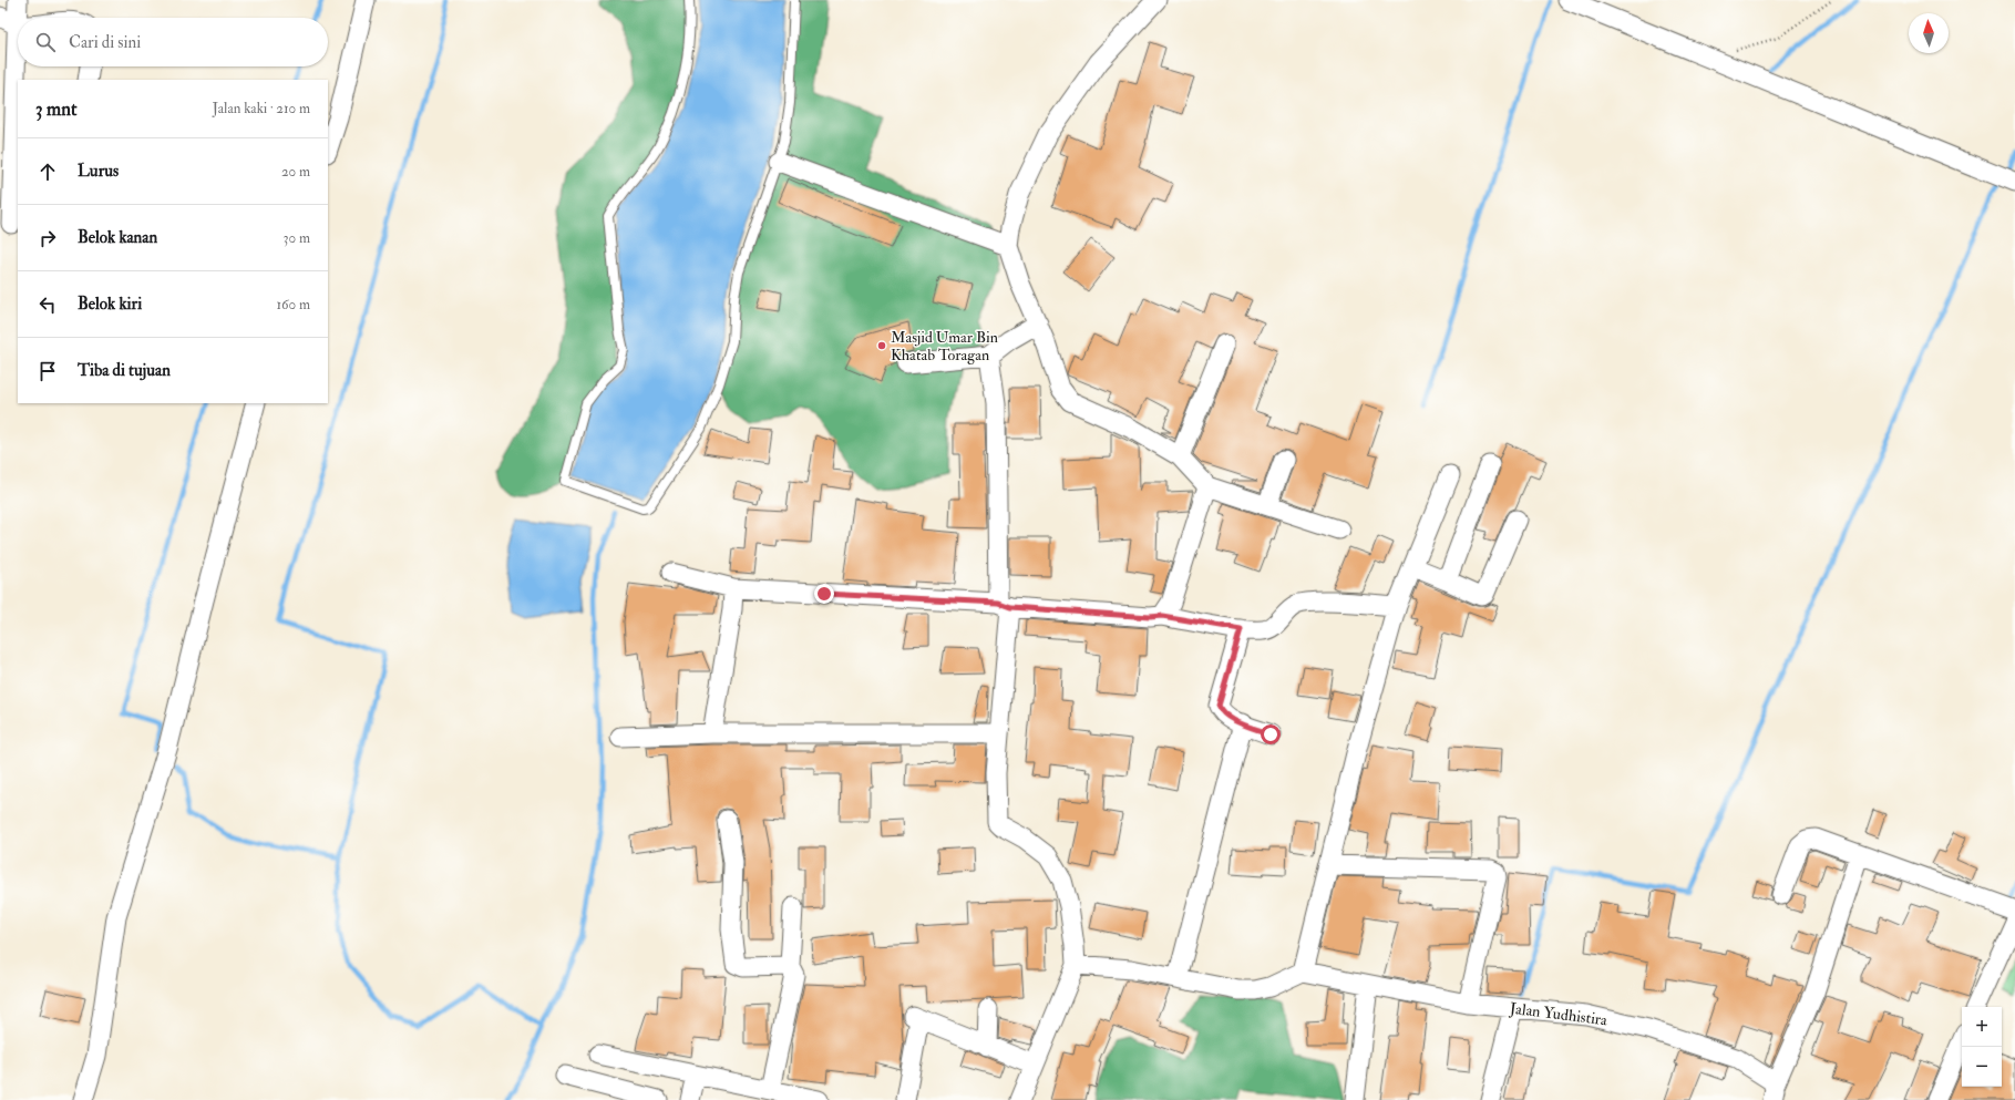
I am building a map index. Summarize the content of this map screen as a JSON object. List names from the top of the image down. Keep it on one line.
{"streets":{"street":["Jalan Yudhistira"]},"places":["Masjid Umar Bin Khatab Toragan"],"north":"top","page":{"search":"Cari di sini","heading":["3 mnt","Jalan kaki · 210 m"],"list":[["Lurus","20 m"],["Belok kanan","30 m"],["Belok kiri","160 m"],"Tiba di tujuan"],"map_buttons":["+","−"]}}
